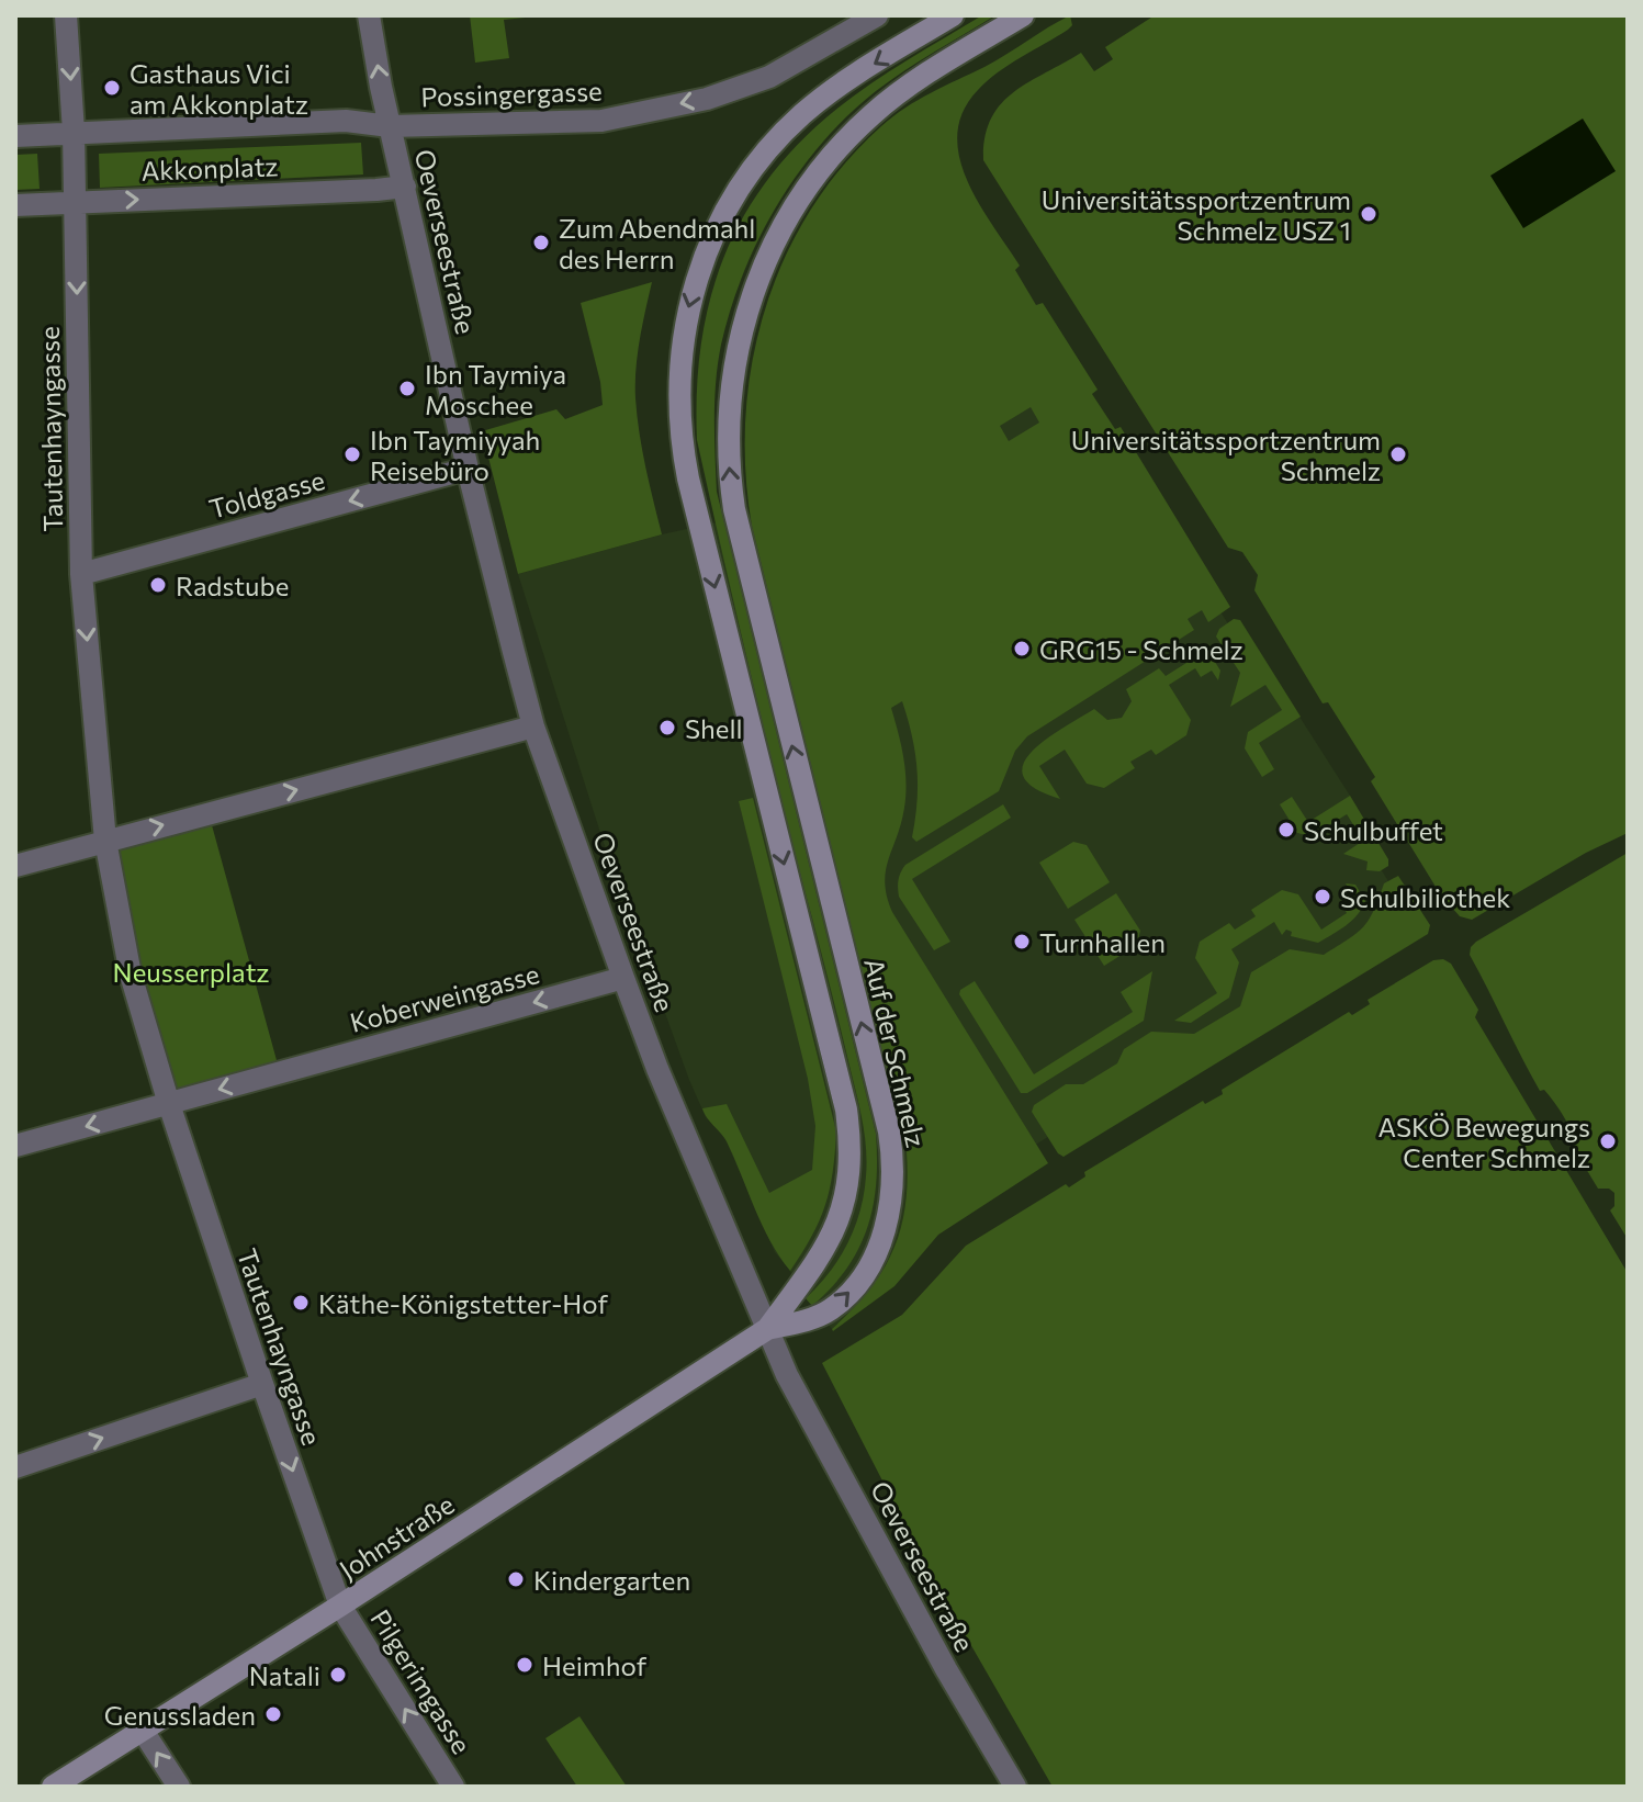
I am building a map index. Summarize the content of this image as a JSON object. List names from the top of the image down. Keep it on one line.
{"streets":{"main road":["Auf der Schmelz","Johnstraße"],"street":["Possingergasse","Akkonplatz","Oeverseestraße","Tautenhayngasse","Toldgasse","Koberweingasse","Pilgerimgasse"]},"crossings":[["Possingergasse","Akkonplatz"],["Possingergasse","Oeverseestraße"],["Akkonplatz","Oeverseestraße"],["Akkonplatz","Tautenhayngasse"],["Oeverseestraße","Toldgasse"],["Oeverseestraße","Koberweingasse"],["Oeverseestraße","Auf der Schmelz"],["Oeverseestraße","Johnstraße"],["Tautenhayngasse","Toldgasse"],["Tautenhayngasse","Koberweingasse"],["Tautenhayngasse","Johnstraße"],["Tautenhayngasse","Pilgerimgasse"],["Auf der Schmelz","Johnstraße"],["Johnstraße","Pilgerimgasse"]],"one_way":["Possingergasse","Tautenhayngasse","Toldgasse","Koberweingasse","Auf der Schmelz","Pilgerimgasse"],"parks":["Neusserplatz"],"places":["Gasthaus Vici am Akkonplatz","Universitätssportzentrum Schmelz USZ 1","Zum Abendmahl des Herrn","Ibn Taymiya Moschee","Ibn Taymiyyah Reisebüro","Universitätssportzentrum Schmelz","Radstube","GRG15 - Schmelz","Shell","Schulbuffet","Schulbiliothek","Turnhallen","ASKÖ Bewegungs Center Schmelz","Käthe-Königstetter-Hof","Kindergarten","Heimhof","Natali","Genussladen"]}
